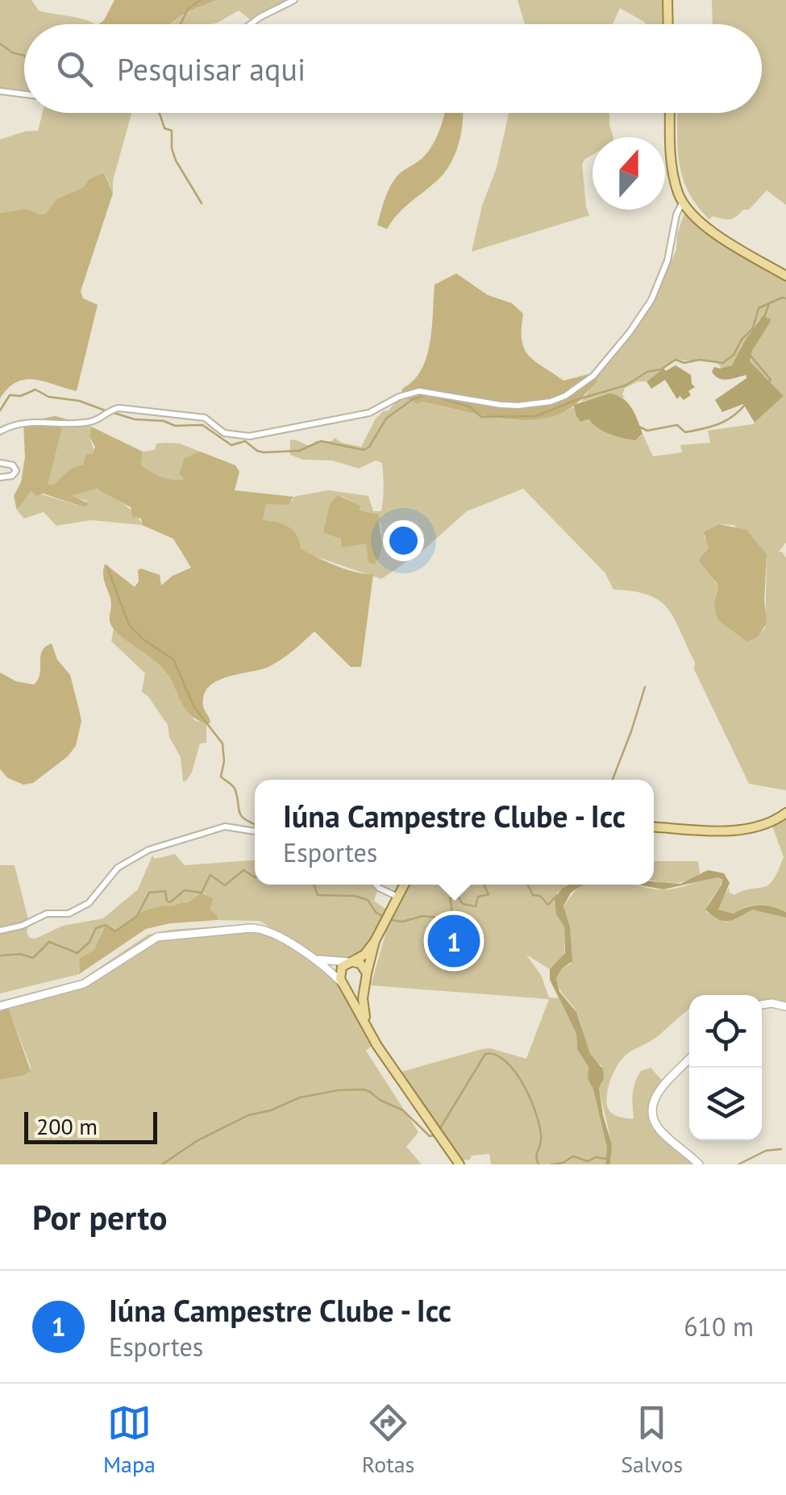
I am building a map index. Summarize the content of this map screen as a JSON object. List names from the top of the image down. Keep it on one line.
{"scale_bar":"200 m","north":"top","page":{"search":"Pesquisar aqui","popup":["Iúna Campestre Clube - Icc","Esportes"],"pins":"1","scale":"200 m","heading":"Por perto","list":[{"mark":"1","name":"Iúna Campestre Clube - Icc","note":"Esportes","value":"610 m"}],"nav":["Mapa","Rotas","Salvos"]}}
